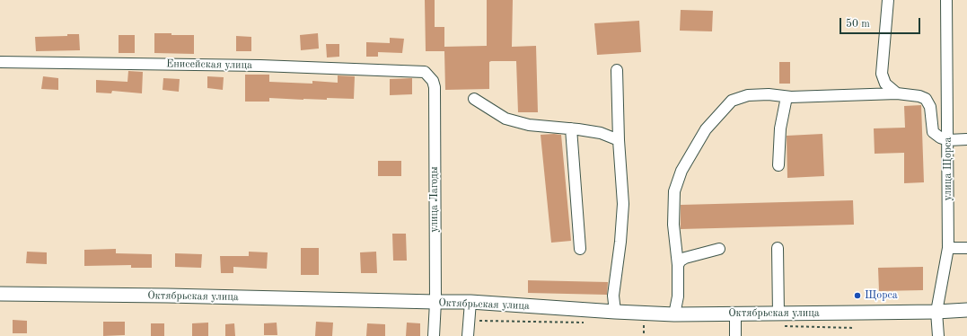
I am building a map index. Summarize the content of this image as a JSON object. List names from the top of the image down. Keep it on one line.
{"streets":{"main road":["Октябрьская улица"],"street":["Енисейская улица","улица Щорса","улица Лагоды"]},"crossings":[["Енисейская улица","улица Лагоды"],["улица Щорса","Октябрьская улица"],["улица Лагоды","Октябрьская улица"]],"places":["Щорса"],"scale_bar":"50 m"}
